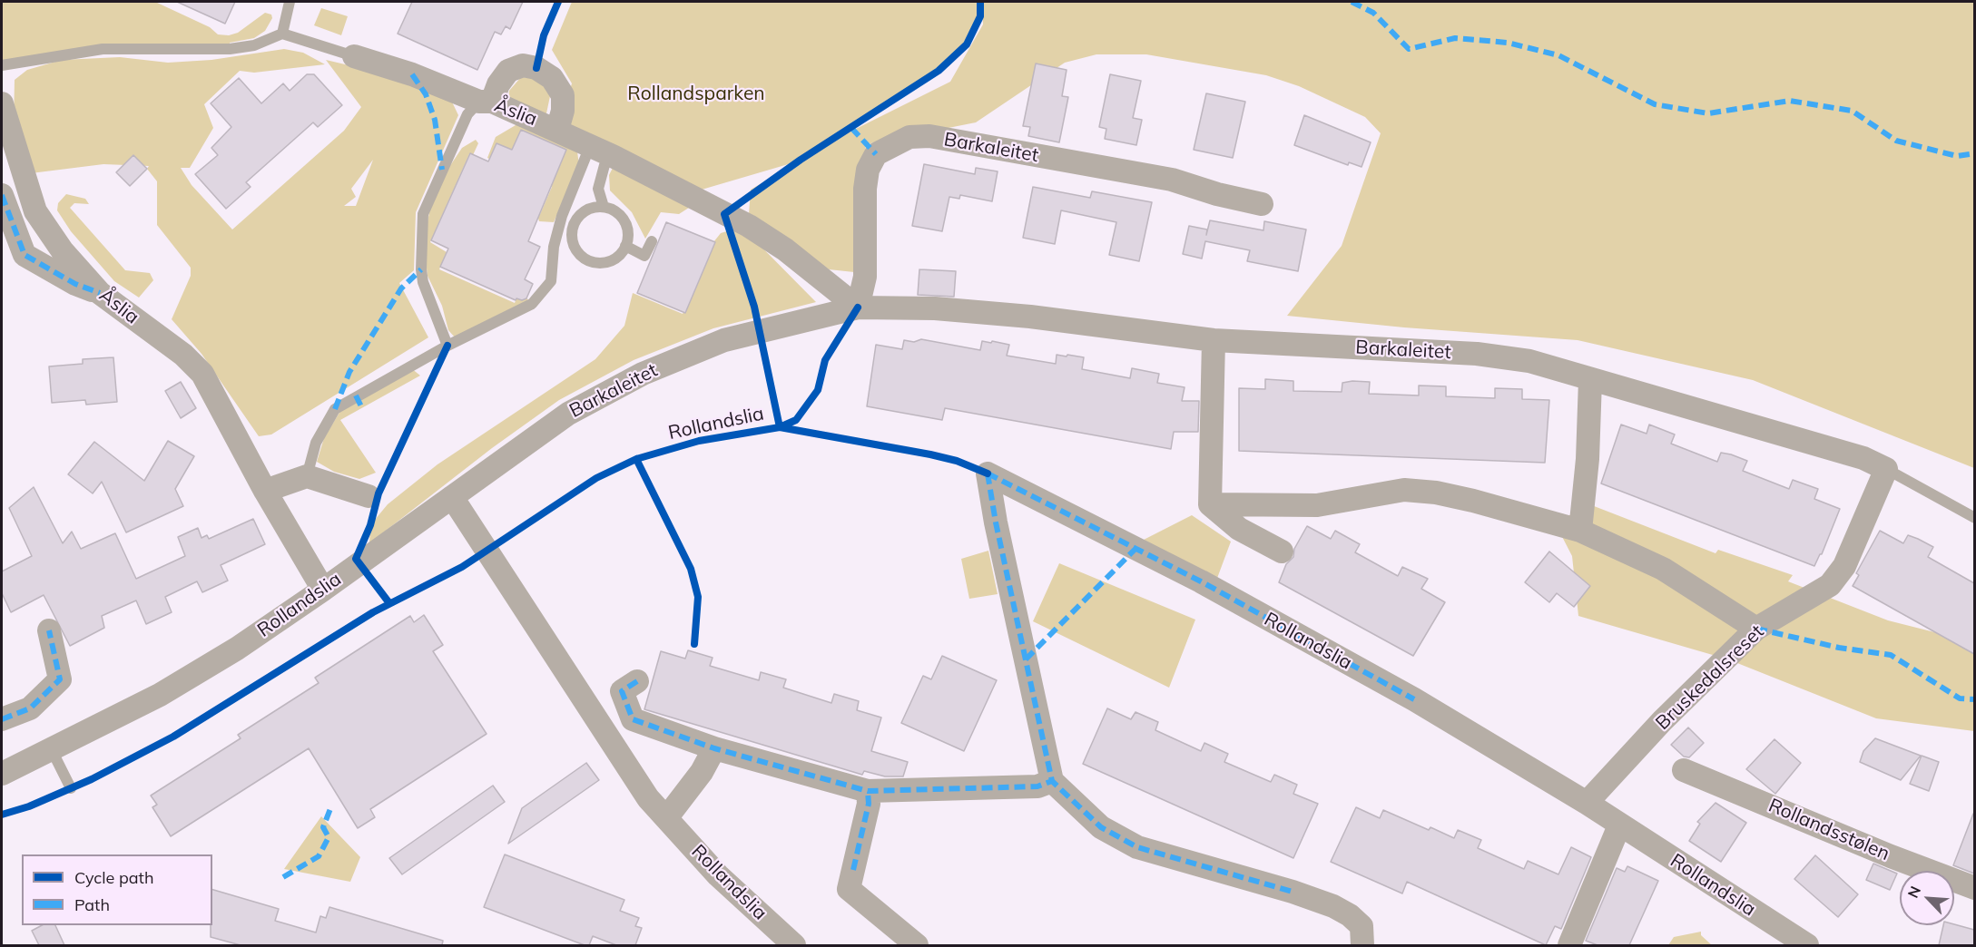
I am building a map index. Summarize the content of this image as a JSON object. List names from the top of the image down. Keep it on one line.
{"streets":{"street":["Åslia","Barkaleitet","Rollandslia","Bruskedalsreset","Rollandsstølen"]},"crossings":[["Åslia","Barkaleitet"],["Åslia","Rollandslia"],["Barkaleitet","Rollandslia"],["Barkaleitet","Bruskedalsreset"],["Rollandslia","Bruskedalsreset"]],"parks":["Rollandsparken"],"legend":["Cycle path","Path"],"north":"top left"}
